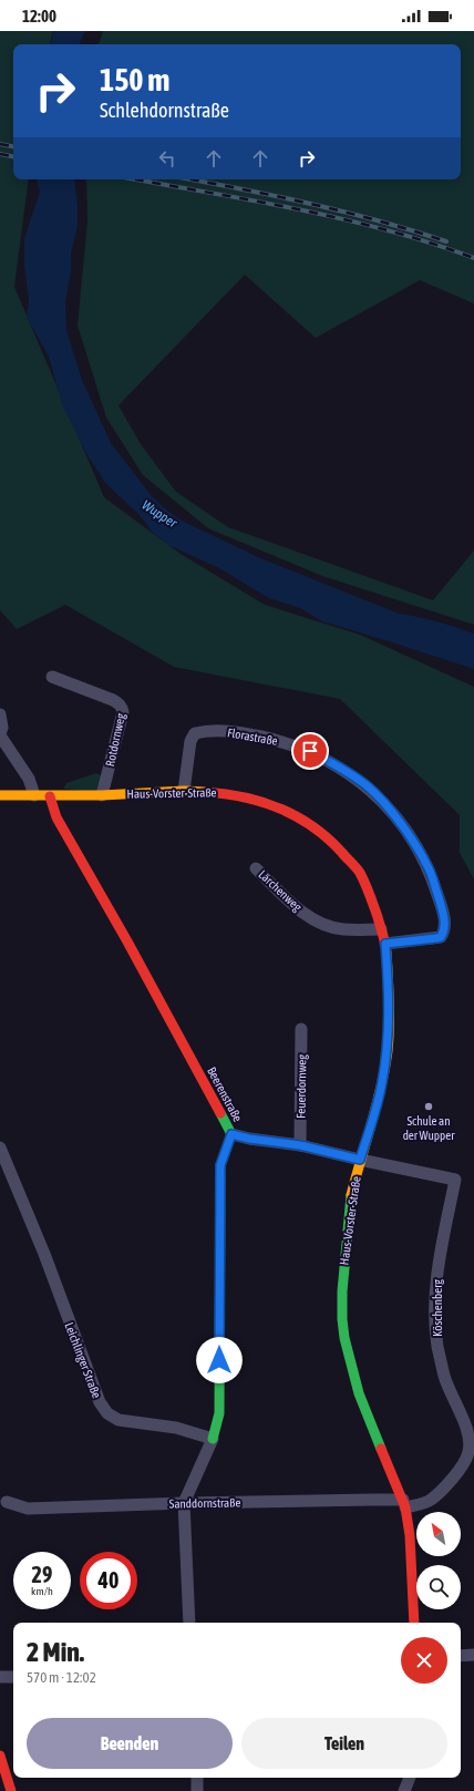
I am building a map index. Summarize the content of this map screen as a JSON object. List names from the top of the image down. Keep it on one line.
{"streets":{"street":["Florastraße","Rotdornweg","Haus-Vorster-Straße","Lärchenweg","Feuerdornweg","Beerenstraße","Köschenberg","Leichlinger Straße","Sanddornstraße"]},"crossings":[["Florastraße","Haus-Vorster-Straße"],["Rotdornweg","Haus-Vorster-Straße"],["Haus-Vorster-Straße","Lärchenweg"],["Haus-Vorster-Straße","Beerenstraße"],["Haus-Vorster-Straße","Köschenberg"],["Haus-Vorster-Straße","Sanddornstraße"],["Beerenstraße","Leichlinger Straße"],["Köschenberg","Sanddornstraße"]],"water":["Wupper"],"places":["Schule an der Wupper"],"north":"top left","page":{"status":"12:00","turn":["150 m","Schlehdornstraße"],"speed":"29 km/h","limit":"40","heading":["2 Min.","570 m · 12:02"],"buttons":["Beenden","Teilen"]}}
